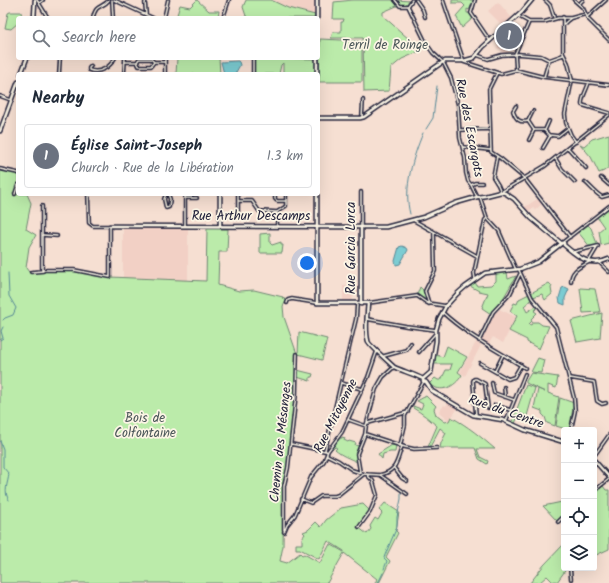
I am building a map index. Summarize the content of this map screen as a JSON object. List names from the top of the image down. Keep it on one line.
{"streets":{"street":["Rue des Escargots","Rue Arthur Descamps","Rue Garcia Lorca","Rue du Centre","Rue Mitoyenne","Chemin des Mésanges"]},"crossings":[["Rue des Escargots","Rue Arthur Descamps"],["Rue Arthur Descamps","Rue Garcia Lorca"],["Rue Mitoyenne","Chemin des Mésanges"]],"parks":["Terril de Roinge","Bois de Colfontaine"],"page":{"search":"Search here","pins":"1","heading":"Nearby","list":[{"mark":"1","name":"Église Saint-Joseph","note":"Church · Rue de la Libération","value":"1.3 km"}],"map_buttons":["+","−"]}}
